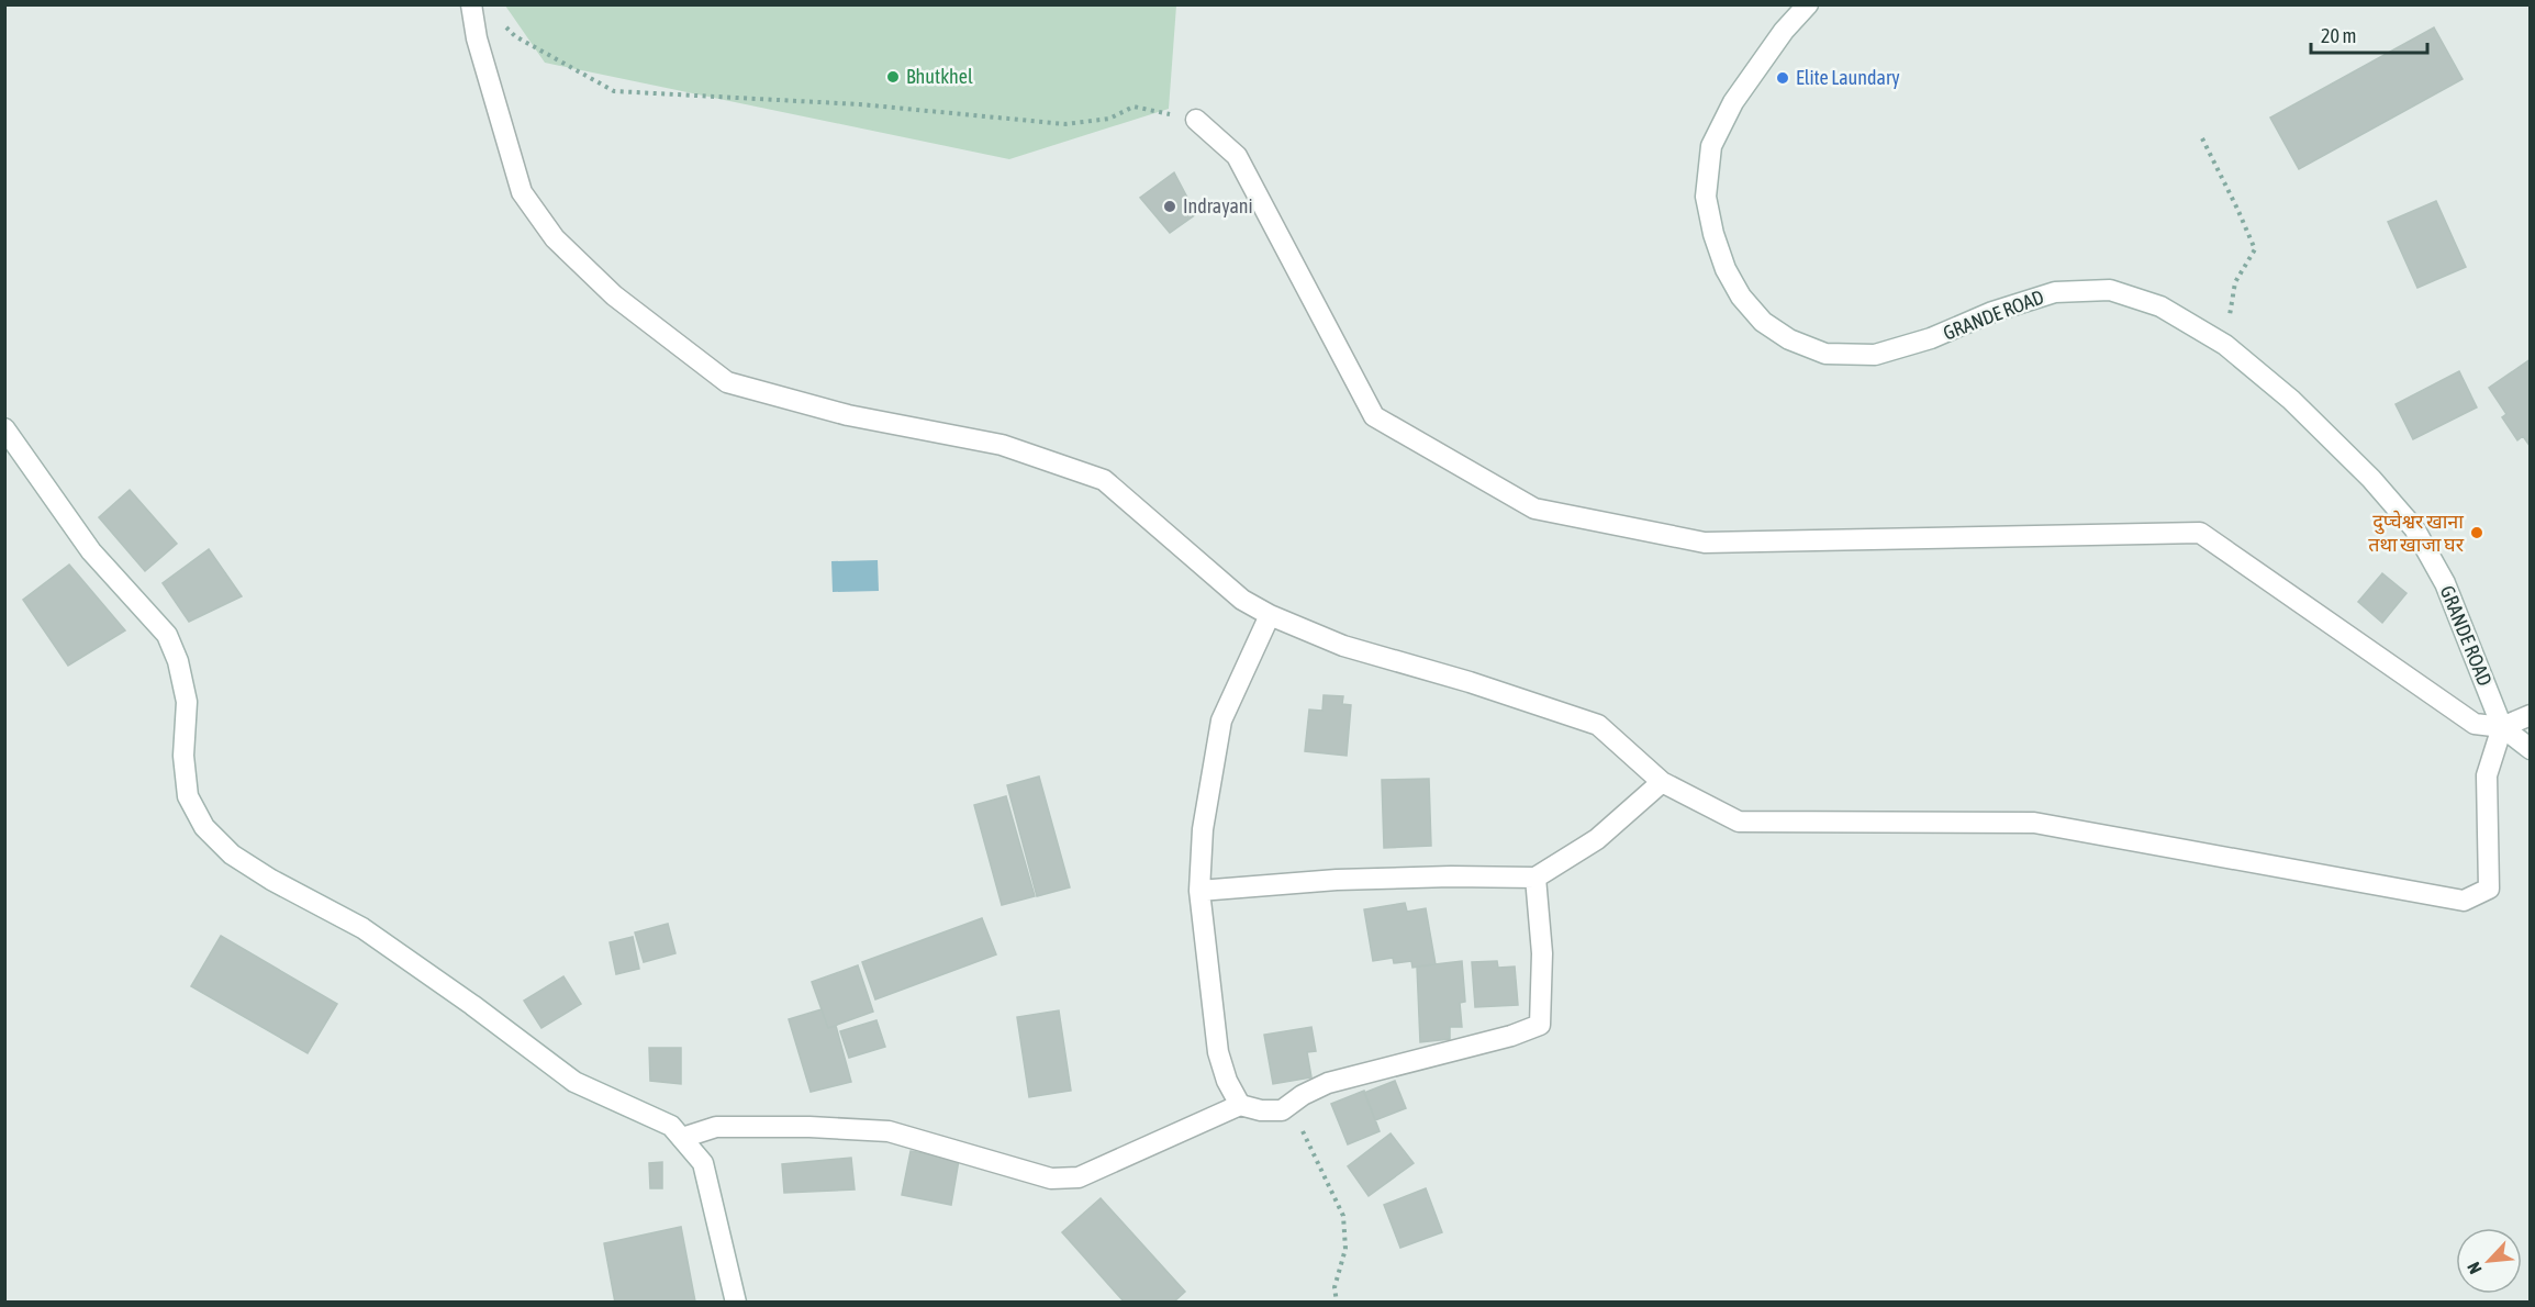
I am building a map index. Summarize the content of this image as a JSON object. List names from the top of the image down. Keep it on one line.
{"streets":{"street":["GRANDE ROAD"]},"places":["Bhutkhel","Elite Laundary","Indrayani","दुप्चेश्वर खाना तथा खाजा घर"],"scale_bar":"20 m","north":"bottom left"}
